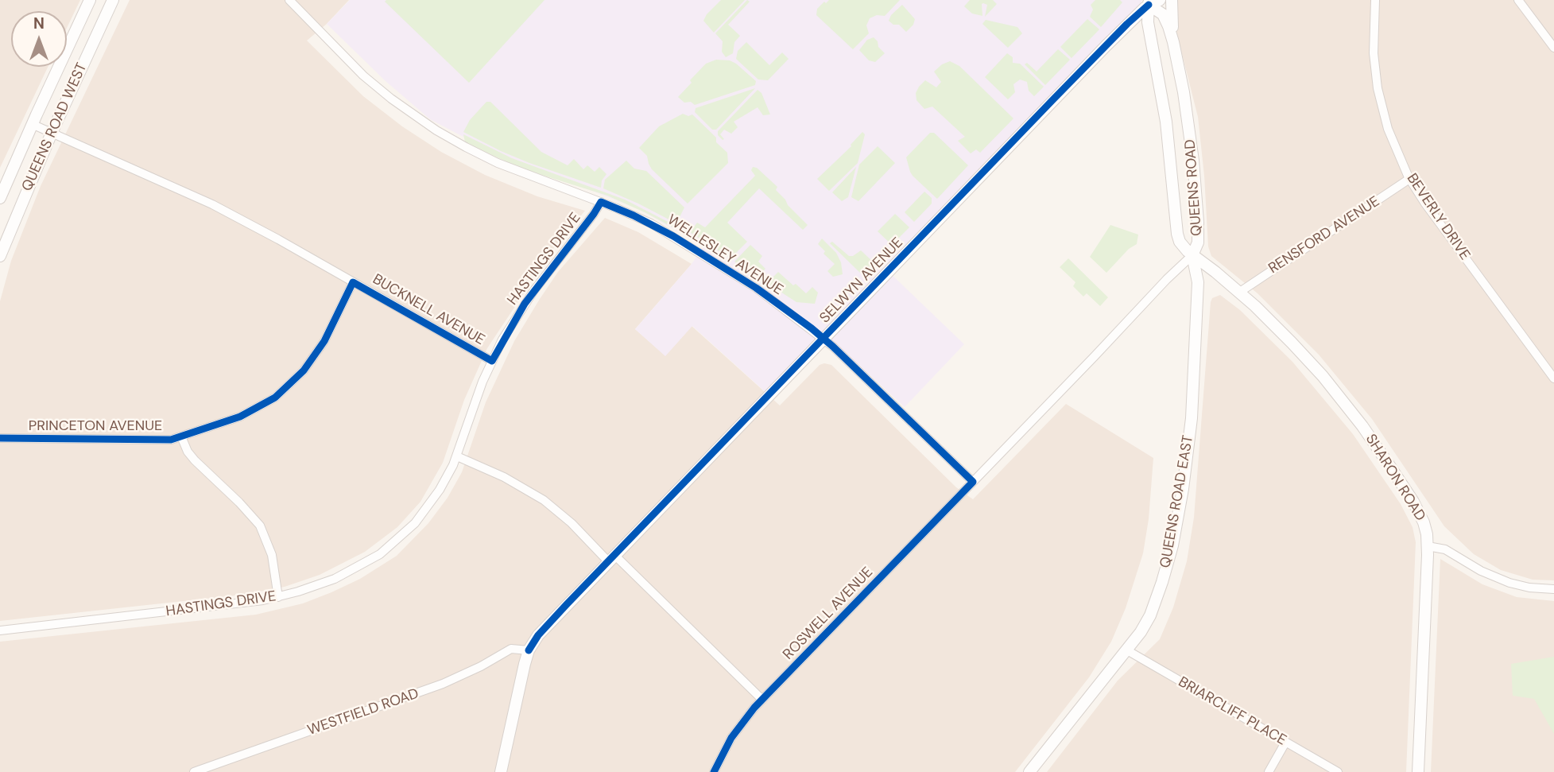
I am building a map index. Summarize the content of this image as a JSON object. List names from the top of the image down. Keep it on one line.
{"streets":{"street":["QUEENS ROAD WEST","QUEENS ROAD","BEVERLY DRIVE","RENSFORD AVENUE","WELLESLEY AVENUE","HASTINGS DRIVE","SELWYN AVENUE","BUCKNELL AVENUE","PRINCETON AVENUE","SHARON ROAD","QUEENS ROAD EAST","ROSWELL AVENUE","BRIARCLIFF PLACE","WESTFIELD ROAD"]},"crossings":[["QUEENS ROAD WEST","BUCKNELL AVENUE"],["QUEENS ROAD","SELWYN AVENUE"],["QUEENS ROAD","SHARON ROAD"],["QUEENS ROAD","QUEENS ROAD EAST"],["QUEENS ROAD","ROSWELL AVENUE"],["BEVERLY DRIVE","RENSFORD AVENUE"],["RENSFORD AVENUE","SHARON ROAD"],["WELLESLEY AVENUE","HASTINGS DRIVE"],["WELLESLEY AVENUE","SELWYN AVENUE"],["WELLESLEY AVENUE","ROSWELL AVENUE"],["HASTINGS DRIVE","BUCKNELL AVENUE"],["SELWYN AVENUE","WESTFIELD ROAD"],["BUCKNELL AVENUE","PRINCETON AVENUE"],["SHARON ROAD","QUEENS ROAD EAST"],["SHARON ROAD","ROSWELL AVENUE"],["QUEENS ROAD EAST","ROSWELL AVENUE"],["QUEENS ROAD EAST","BRIARCLIFF PLACE"]],"north":"top"}
